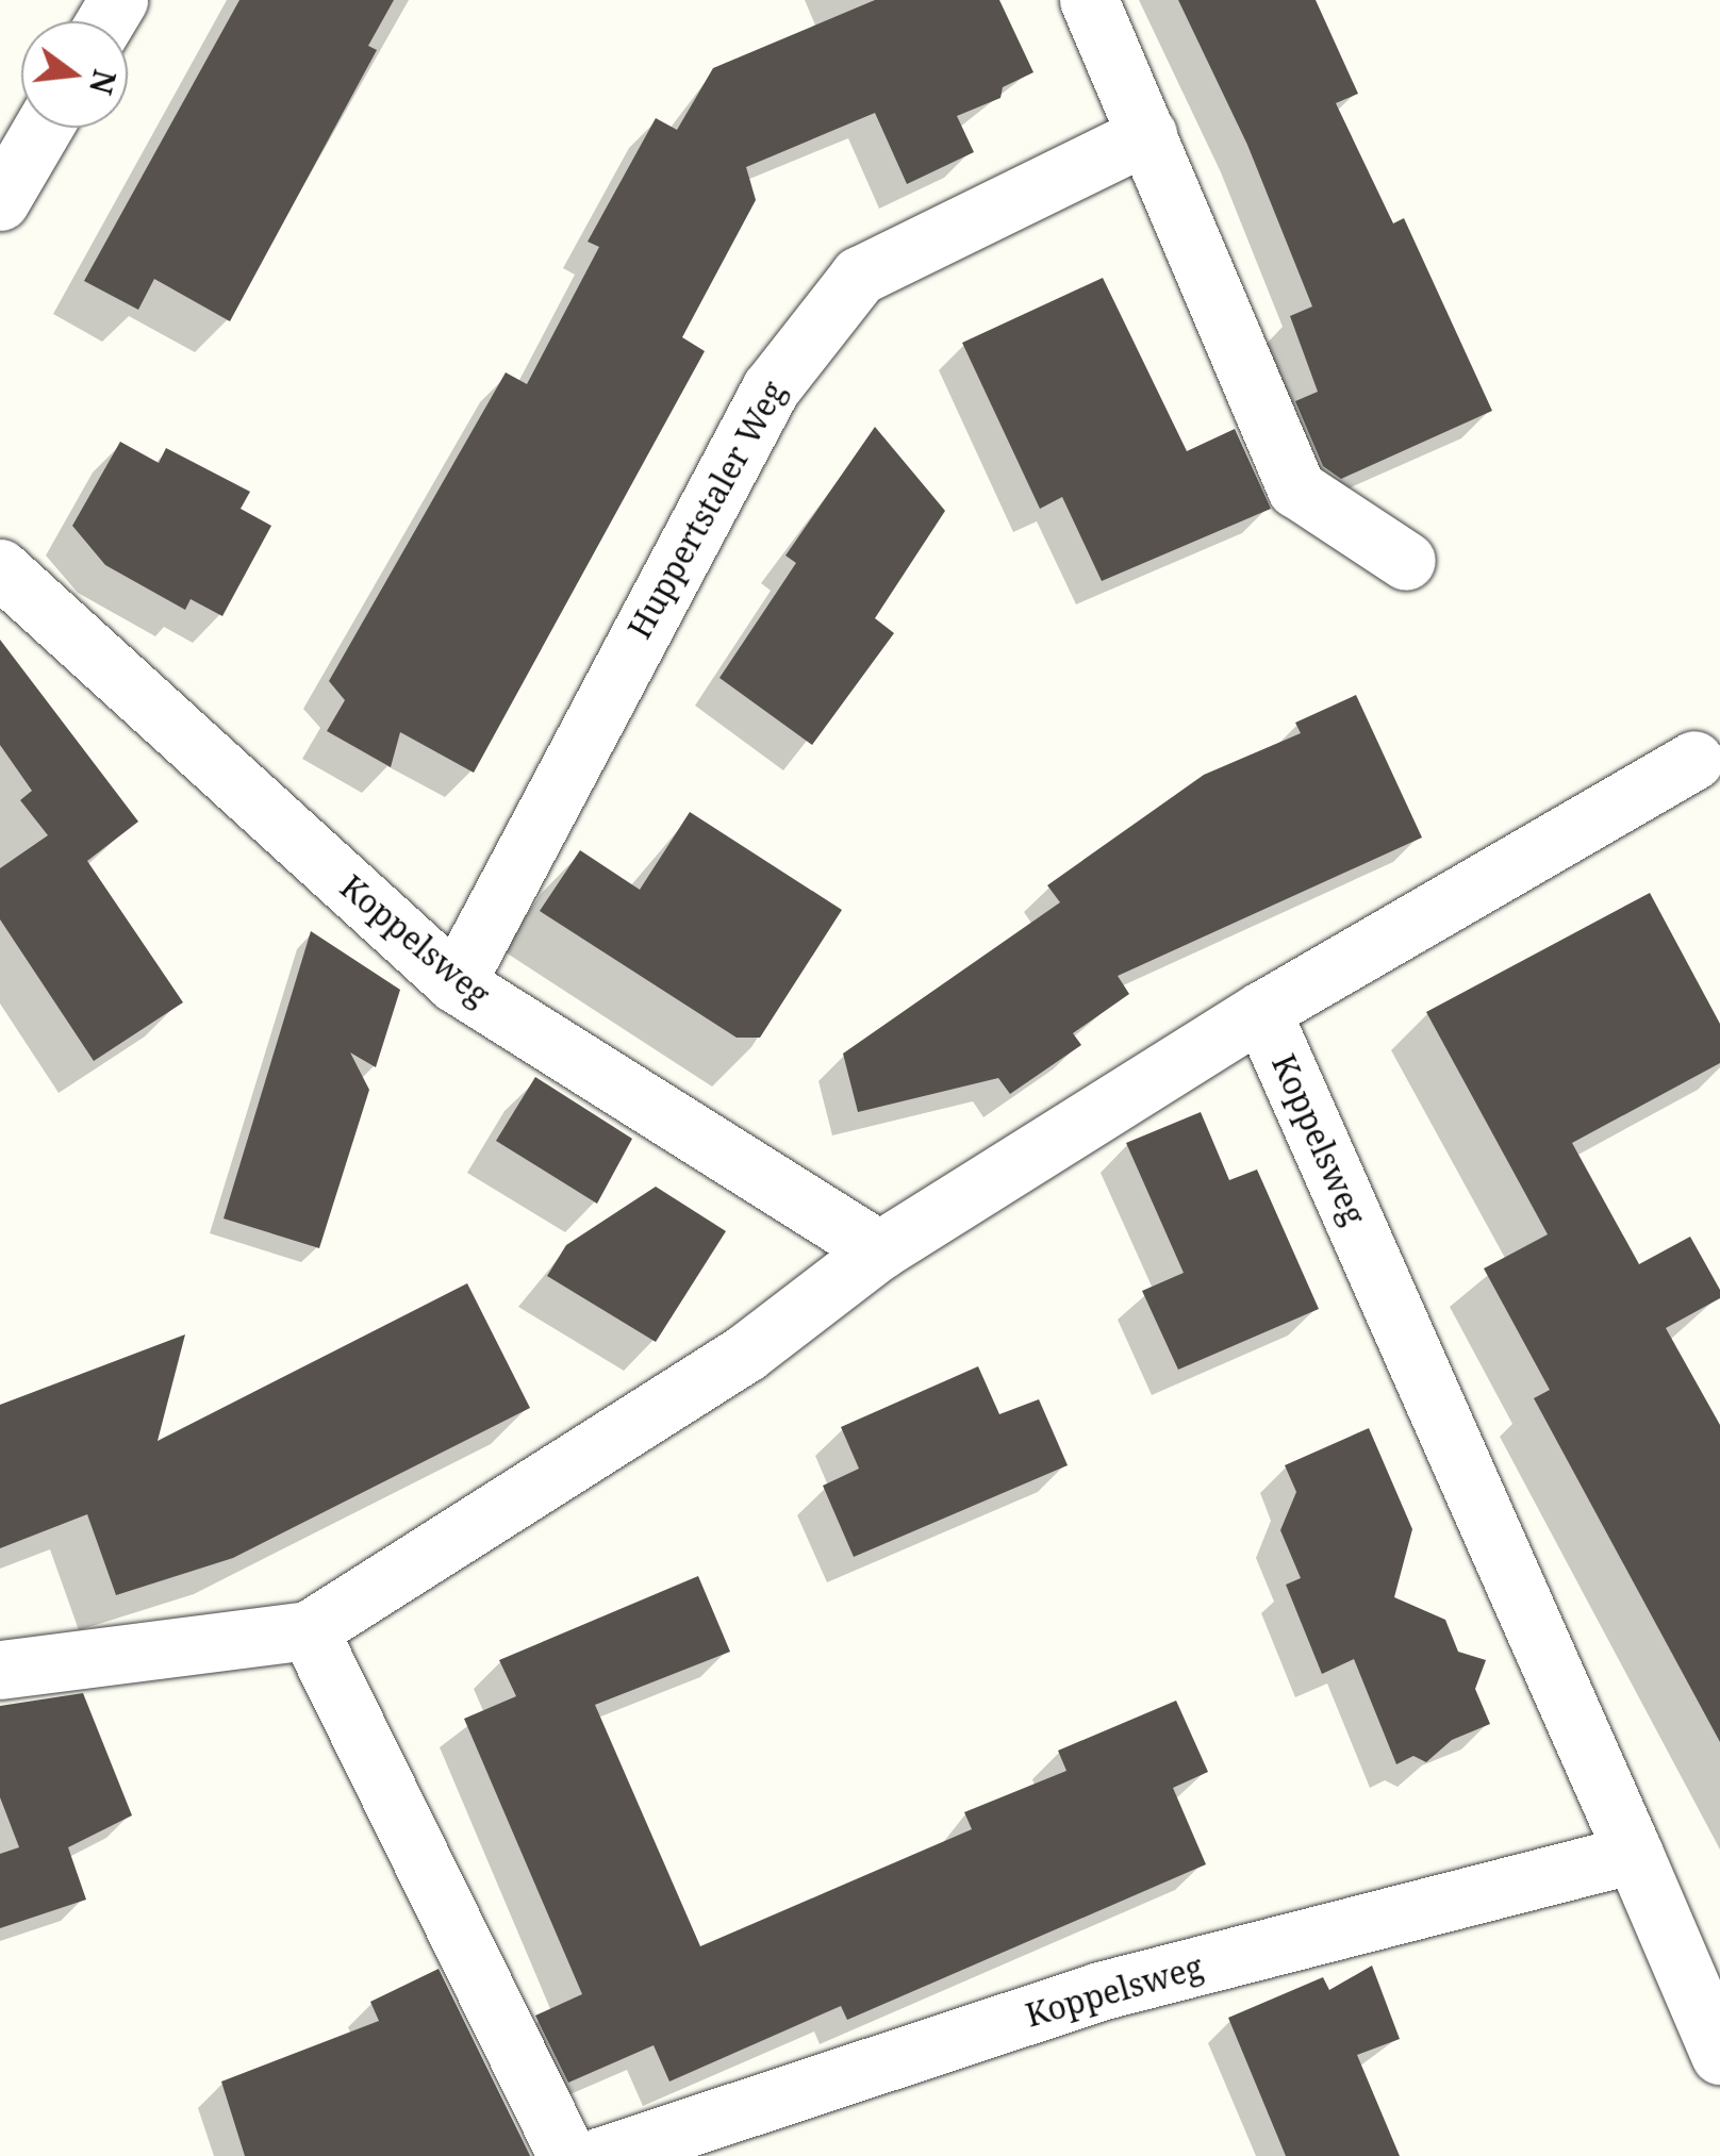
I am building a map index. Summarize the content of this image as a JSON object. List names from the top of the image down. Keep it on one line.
{"streets":{"street":["Huppertstaler Weg","Koppelsweg"]},"crossings":[["Huppertstaler Weg","Koppelsweg"]],"north":"right"}
